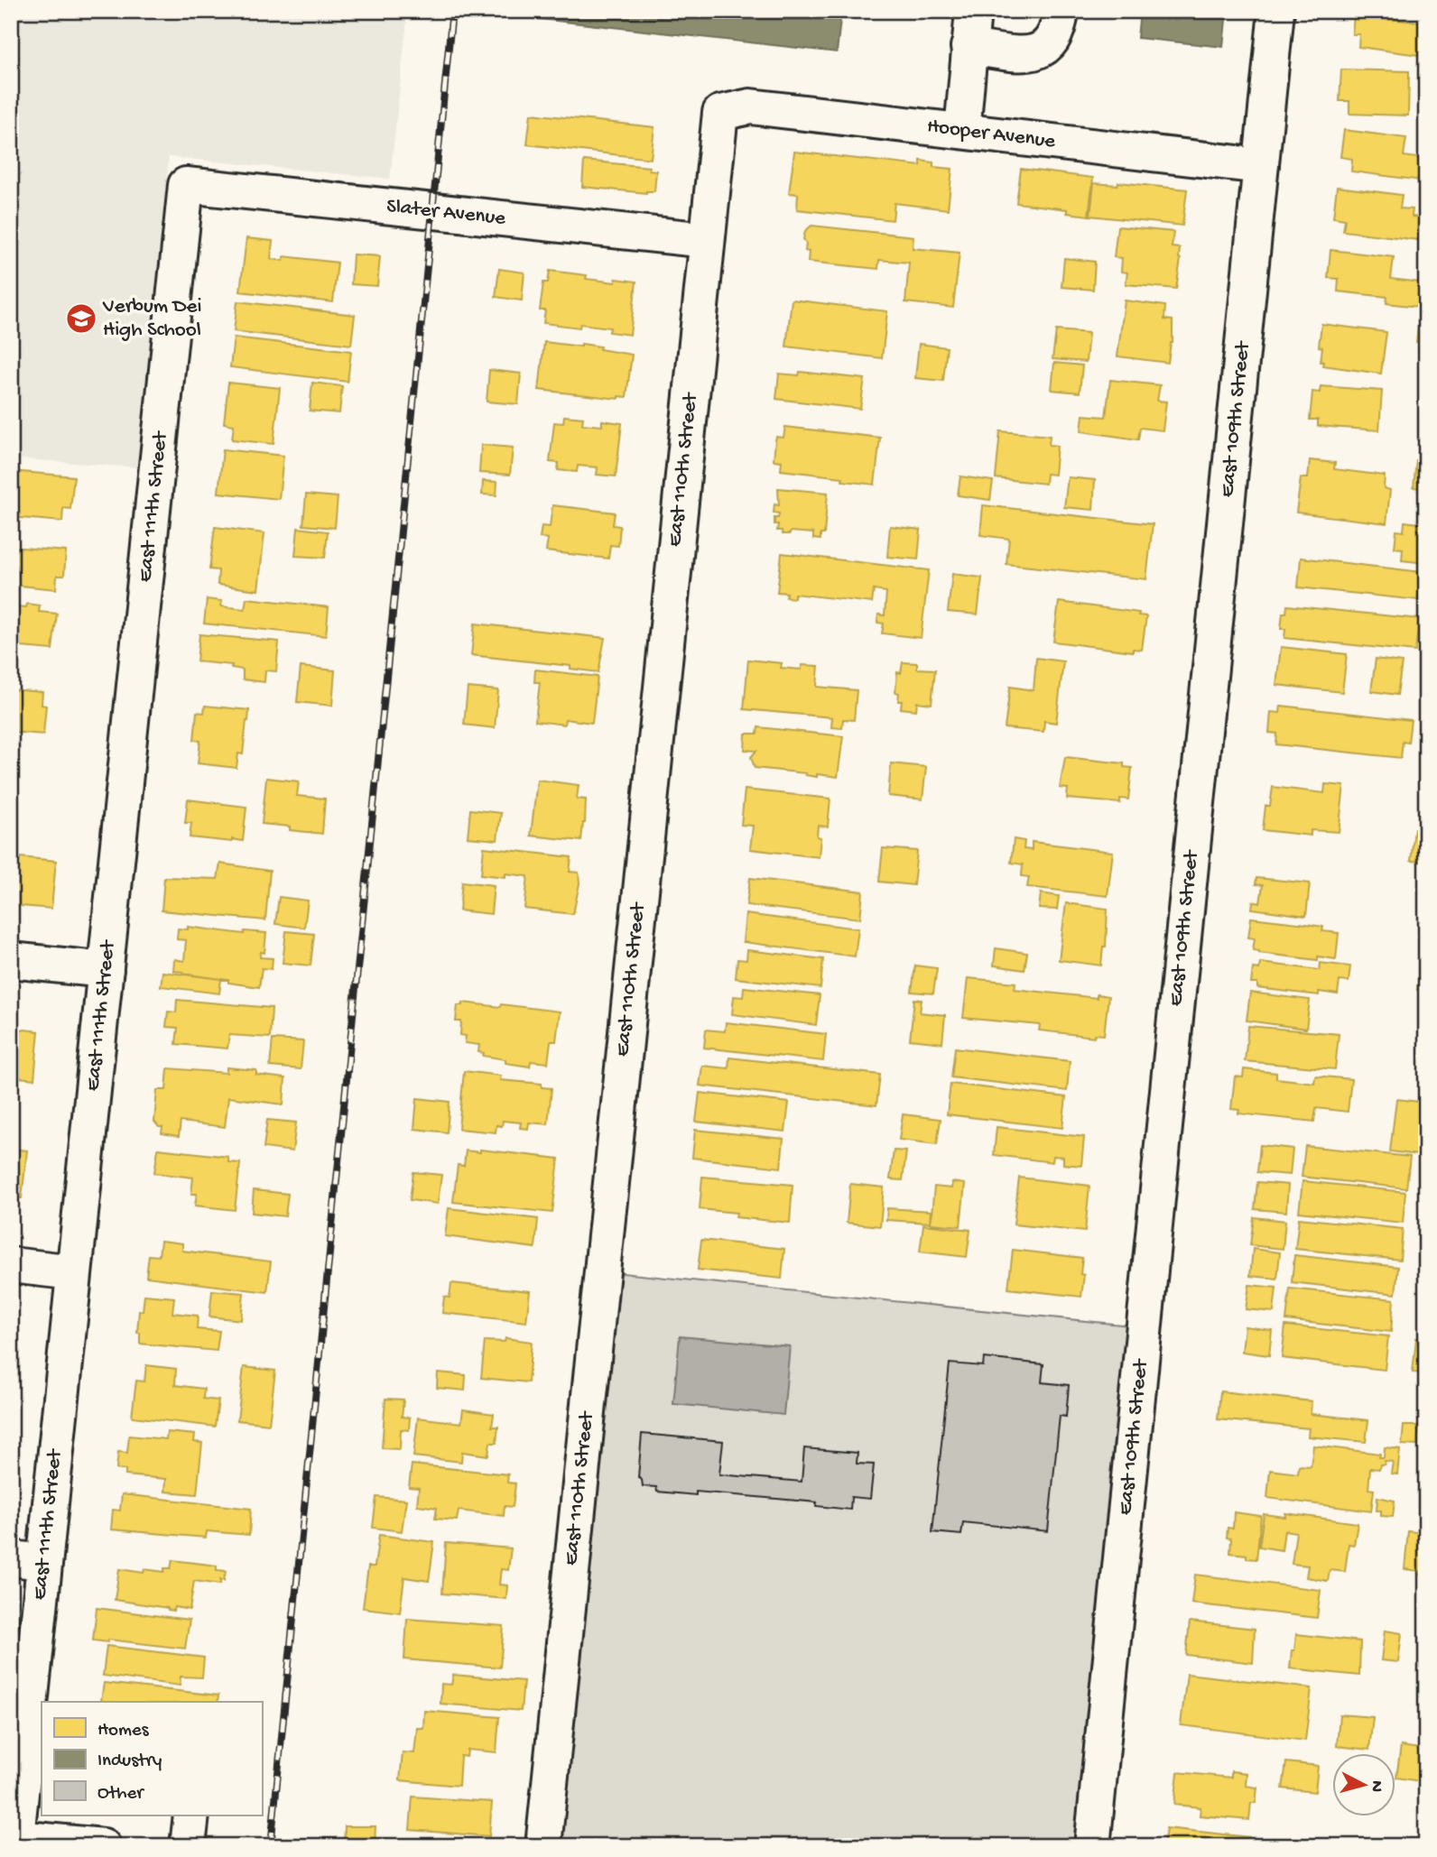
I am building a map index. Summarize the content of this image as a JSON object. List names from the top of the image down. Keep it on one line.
{"streets":{"street":["Hooper Avenue","Slater Avenue","East 109th Street","East 110th Street","East 111th Street"]},"crossings":[["Hooper Avenue","East 109th Street"],["Hooper Avenue","East 110th Street"],["Slater Avenue","East 110th Street"],["Slater Avenue","East 111th Street"]],"places":{"school or university":["Verbum Dei High School"]},"legend":["Homes","Industry","Other"],"north":"right"}
